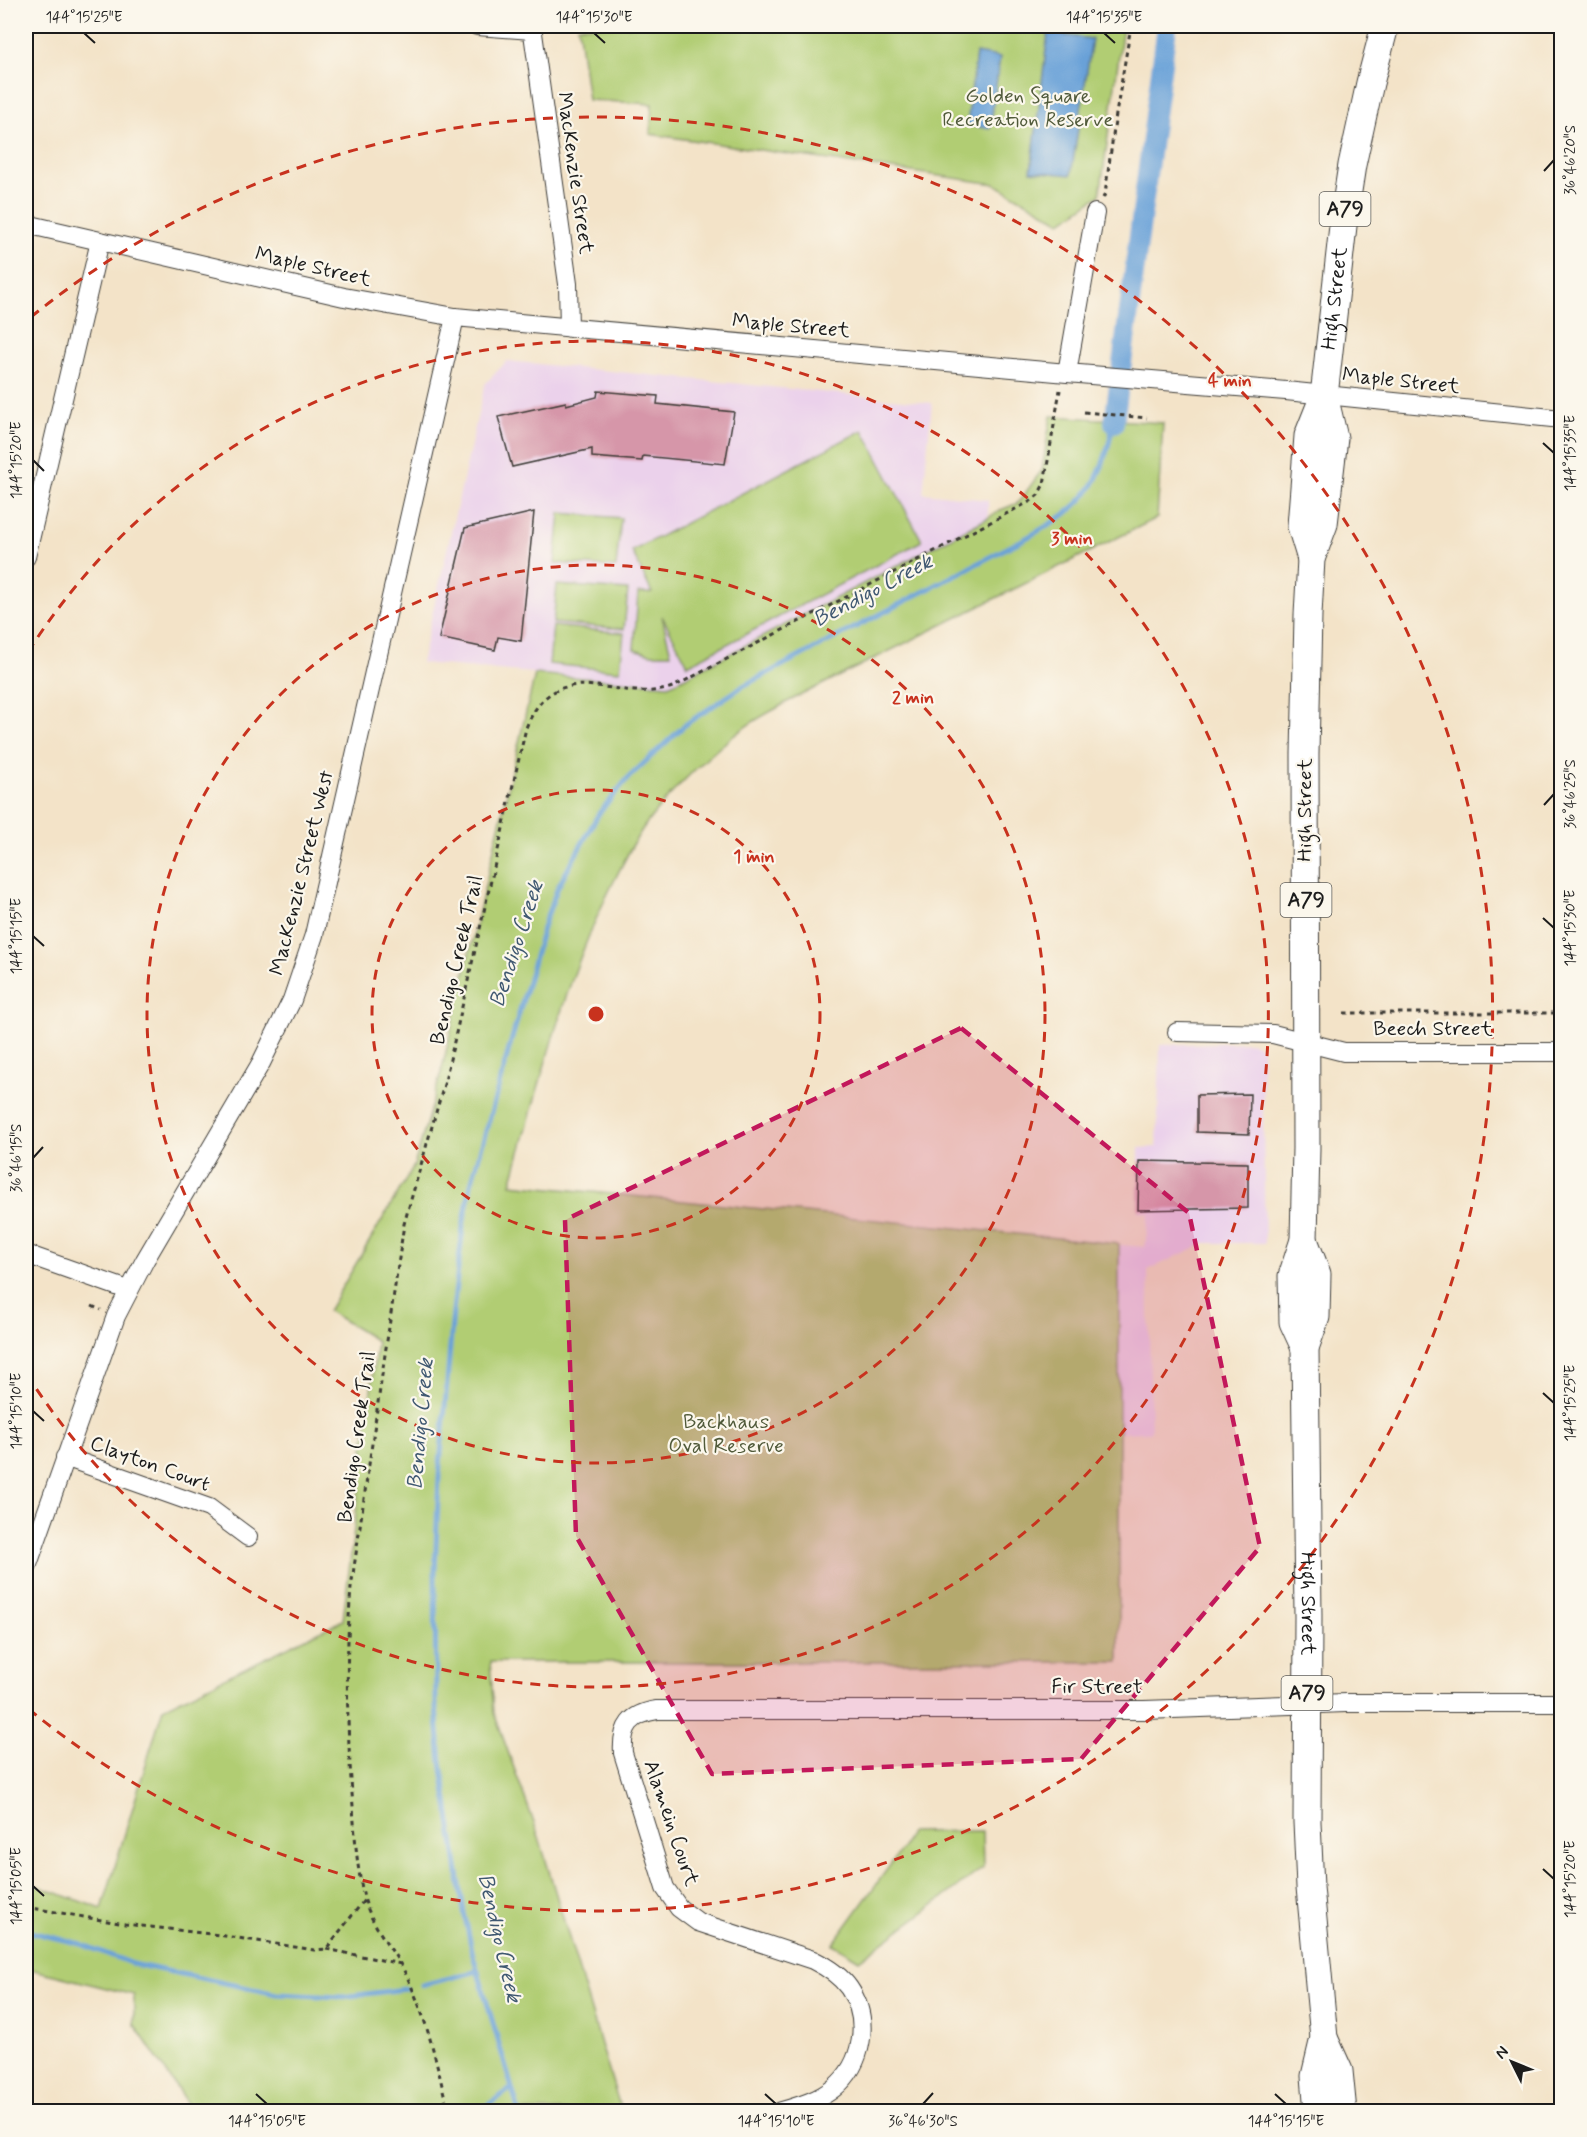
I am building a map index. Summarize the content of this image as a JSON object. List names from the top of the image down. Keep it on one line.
{"streets":{"highway":["A79","High Street"],"street":["MacKenzie Street","Maple Street","MacKenzie Street West","Beech Street","Clayton Court","Fir Street","Alamein Court"],"path":["Bendigo Creek Trail"]},"crossings":[["MacKenzie Street","Maple Street"],["Maple Street","High Street"],["Maple Street","MacKenzie Street West"],["Maple Street","Bendigo Creek Trail"],["High Street","Beech Street"],["High Street","Fir Street"],["MacKenzie Street West","Clayton Court"],["Fir Street","Alamein Court"]],"water":["Bendigo Creek"],"parks":["Golden Square Recreation Reserve","Backhaus Oval Reserve"],"north":"top left","coordinates":["144°15'25\"E","144°15'30\"E","144°15'35\"E","36°46'20\"S","144°15'20\"E","36°46'25\"S","144°15'15\"E","36°46'15\"S","144°15'10\"E","144°15'05\"E","36°46'30\"S"],"rings":["4 min","3 min","2 min","1 min"]}
